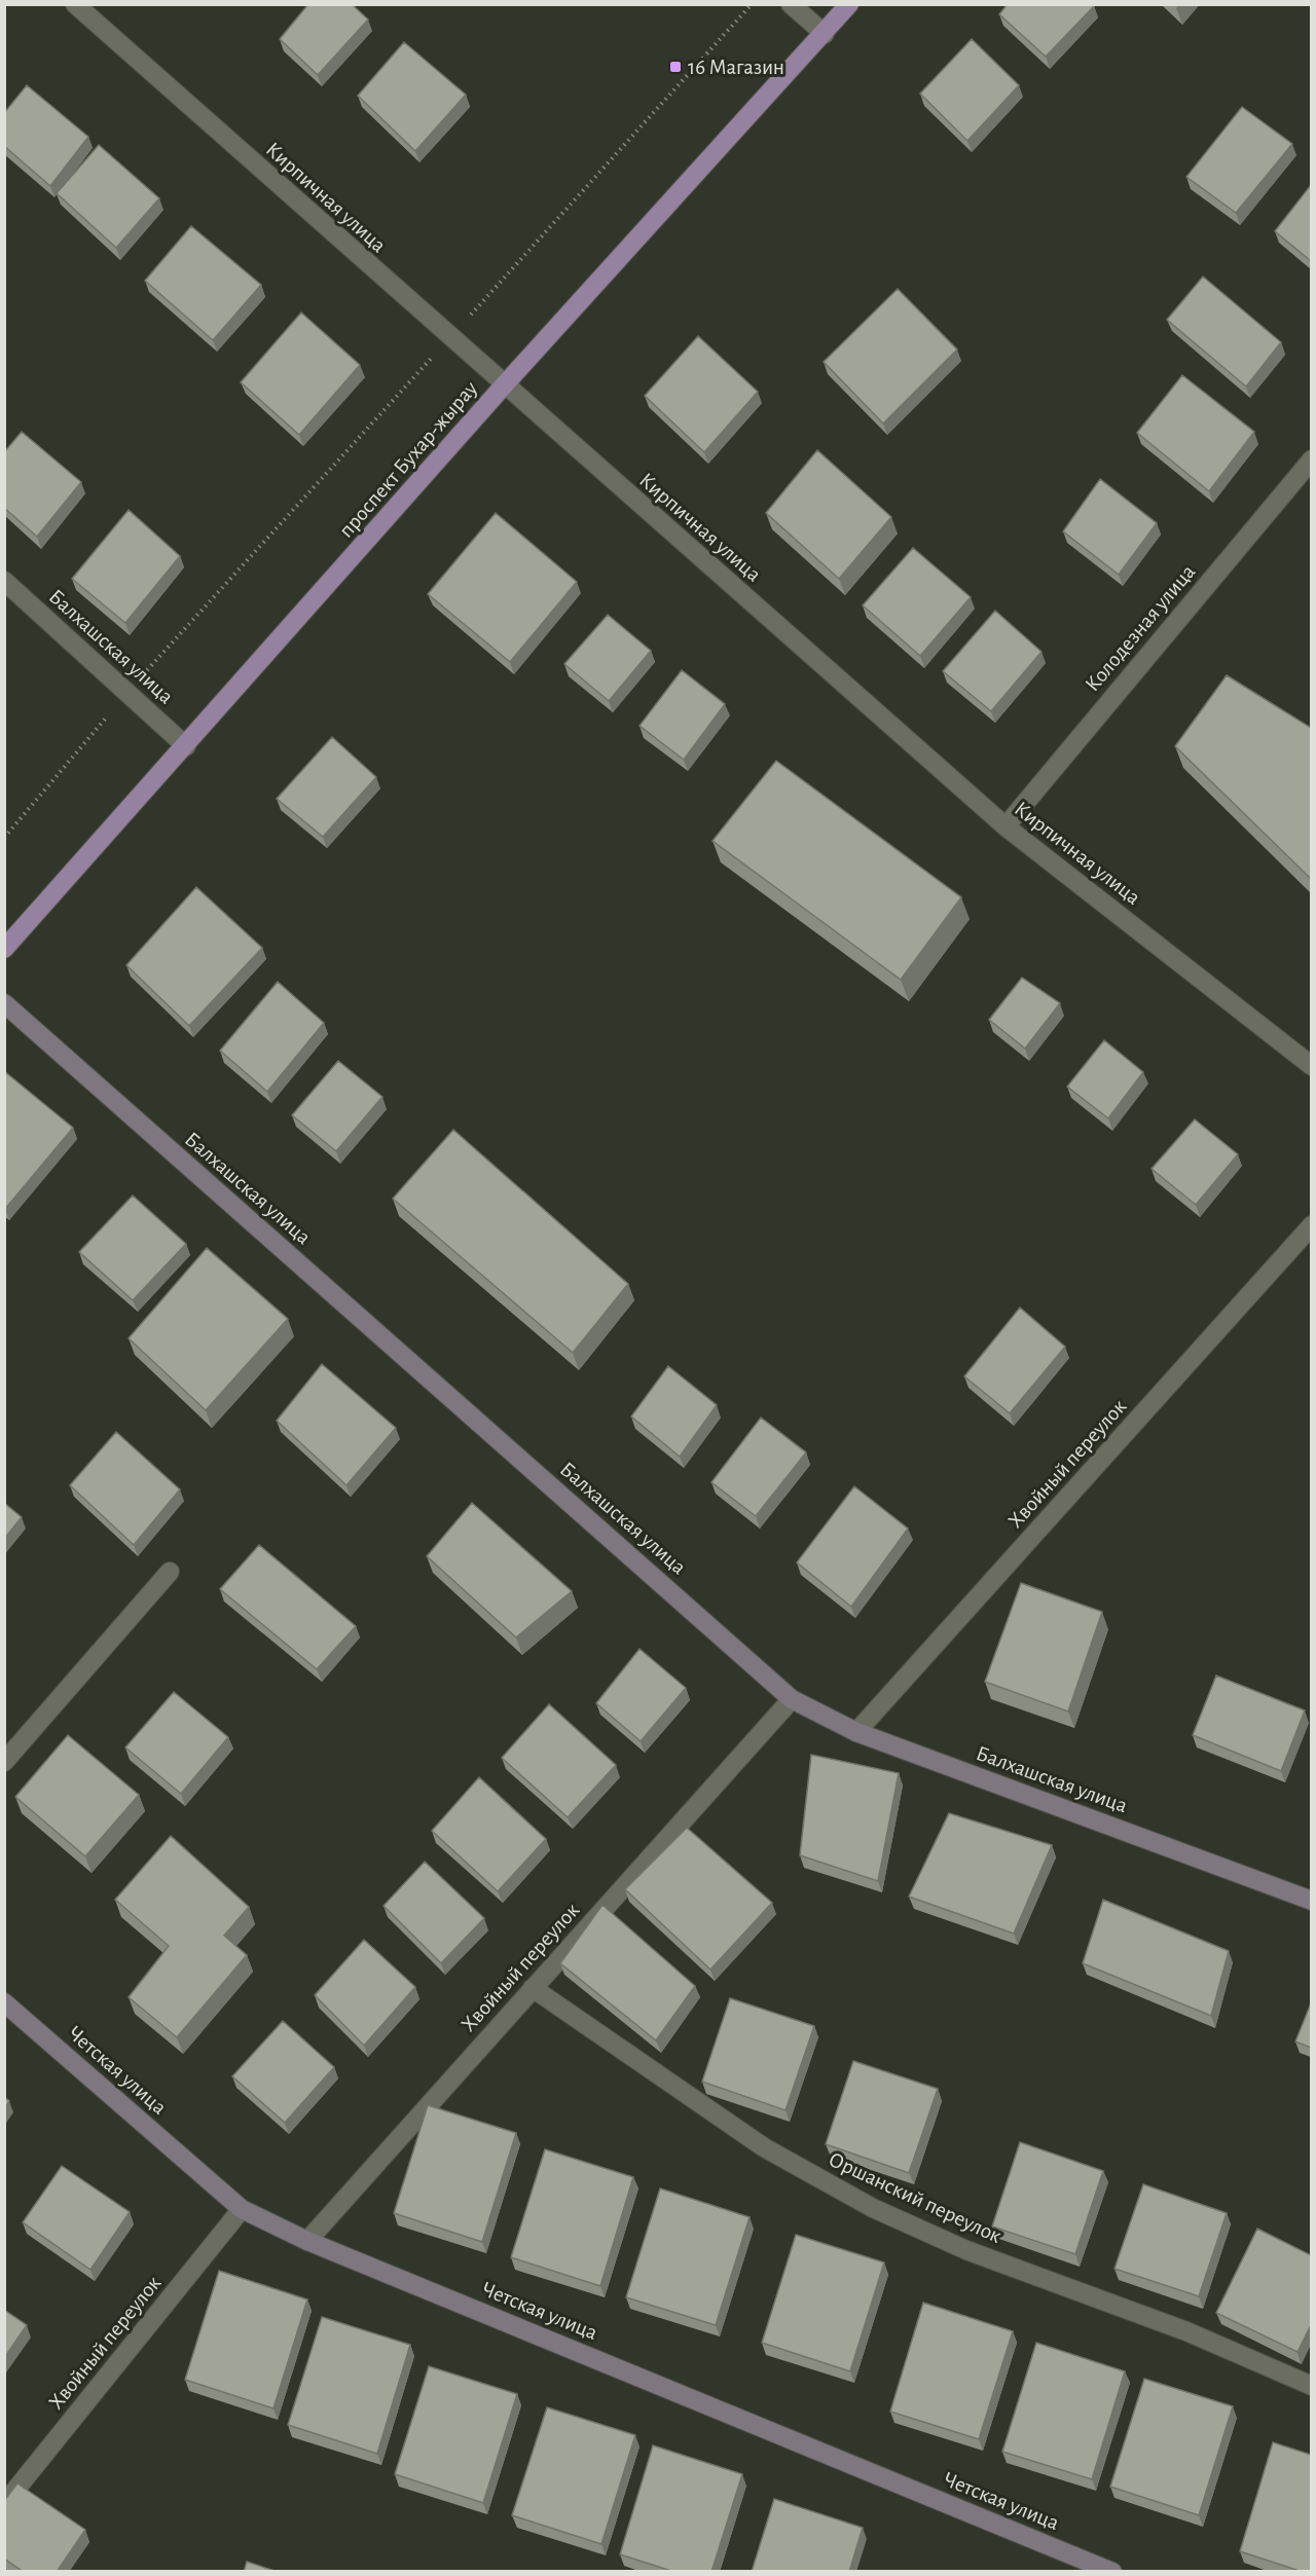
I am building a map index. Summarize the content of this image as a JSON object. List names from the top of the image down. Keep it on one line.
{"streets":{"main road":["проспект Бухар-жырау"],"street":["Кирпичная улица","Колодезная улица","Балхашская улица","Хвойный переулок","Четская улица","Оршанский переулок"]},"crossings":[["Кирпичная улица","проспект Бухар-жырау"],["Кирпичная улица","Колодезная улица"],["проспект Бухар-жырау","Балхашская улица"],["Балхашская улица","Хвойный переулок"],["Хвойный переулок","Четская улица"],["Хвойный переулок","Оршанский переулок"]],"places":{"transit":["16 Магазин"]}}
